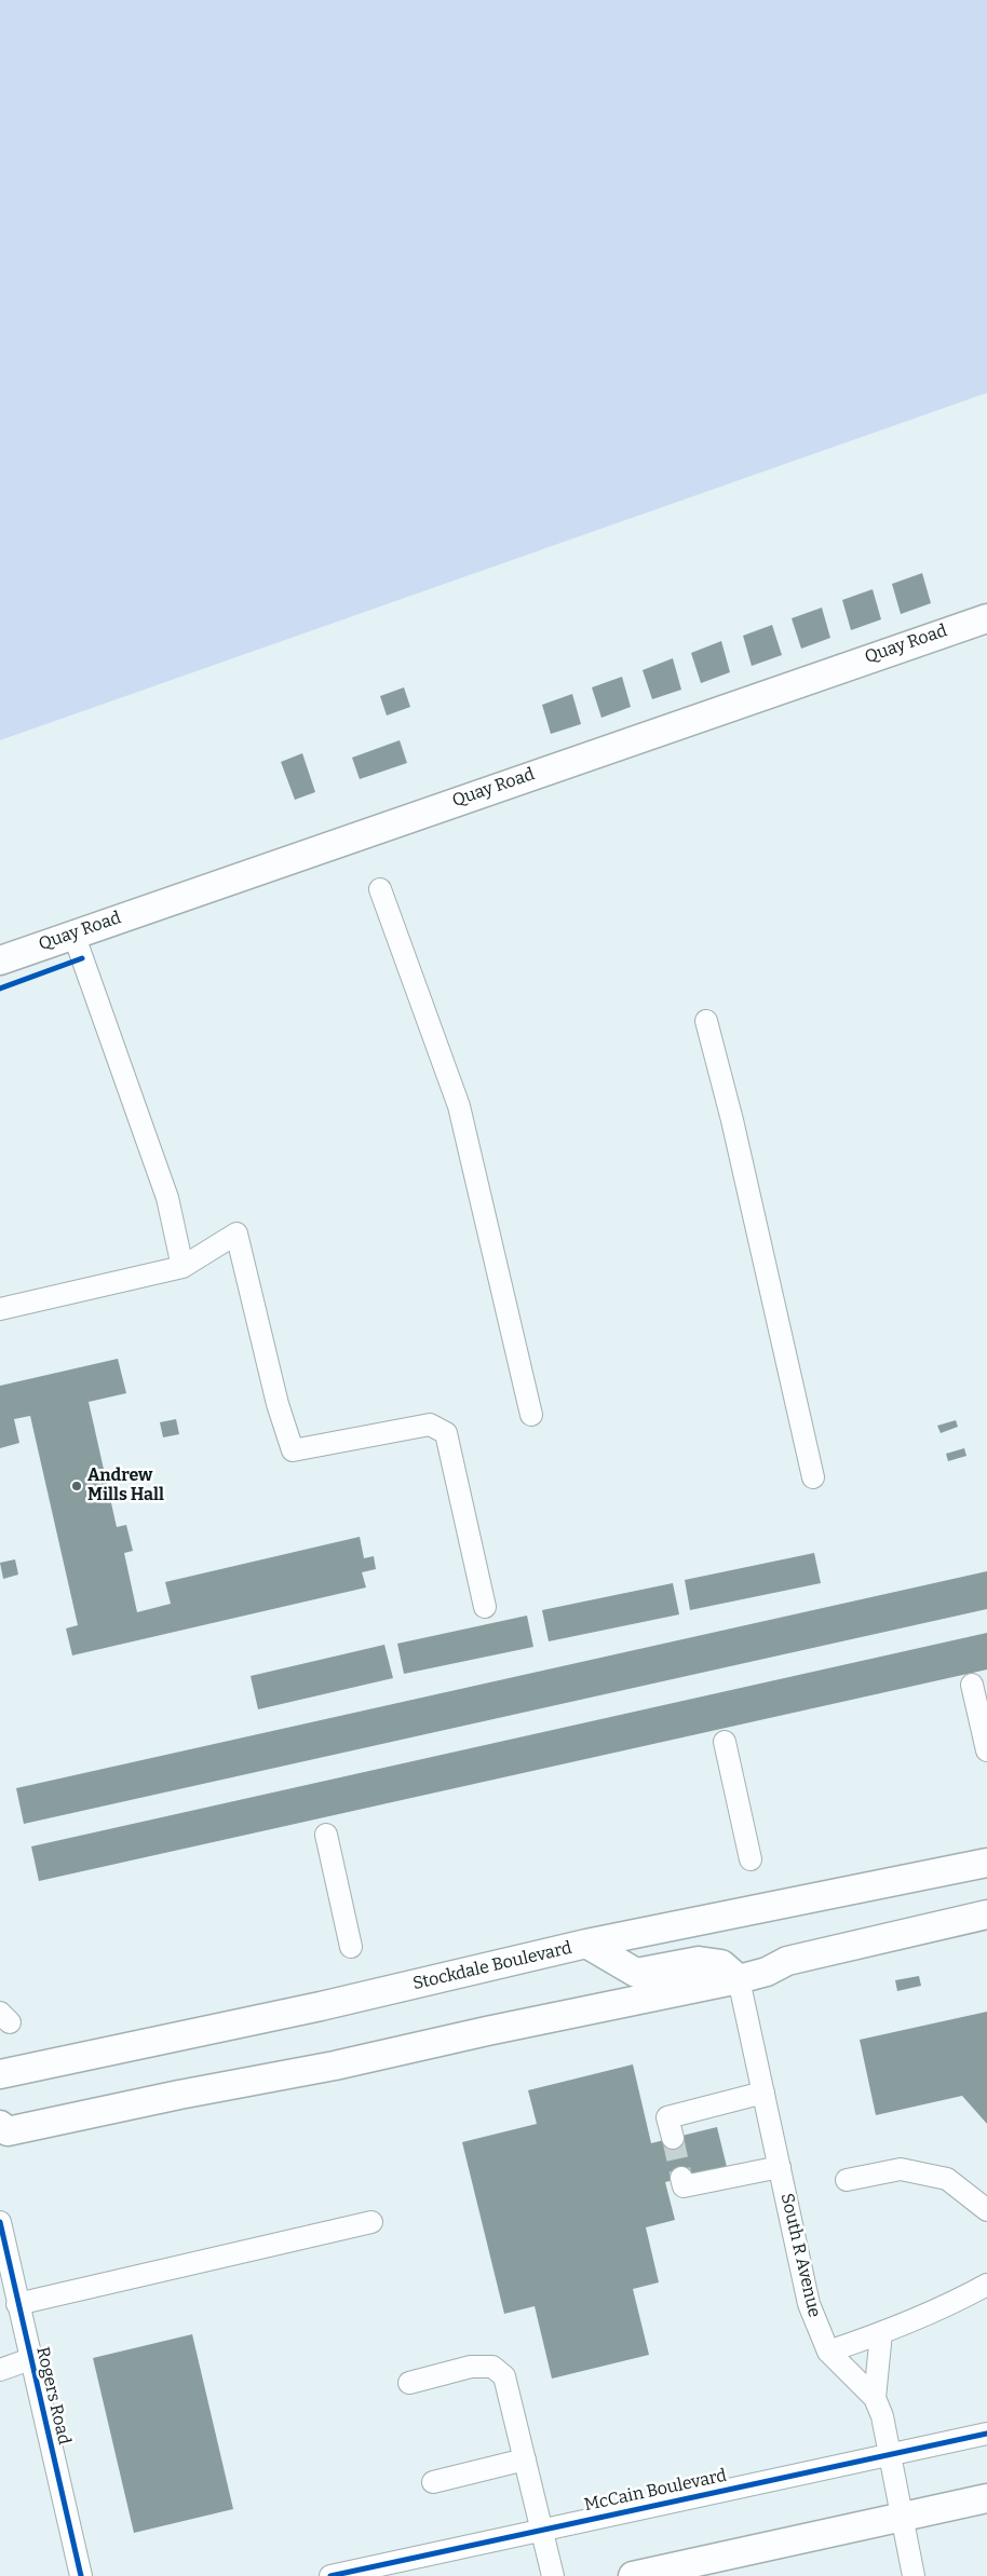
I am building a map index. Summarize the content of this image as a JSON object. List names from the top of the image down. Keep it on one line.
{"streets":{"main road":["Quay Road","Stockdale Boulevard"],"street":["South R Avenue","Rogers Road","McCain Boulevard"]},"crossings":[["South R Avenue","McCain Boulevard"]],"places":["Andrew Mills Hall"]}
